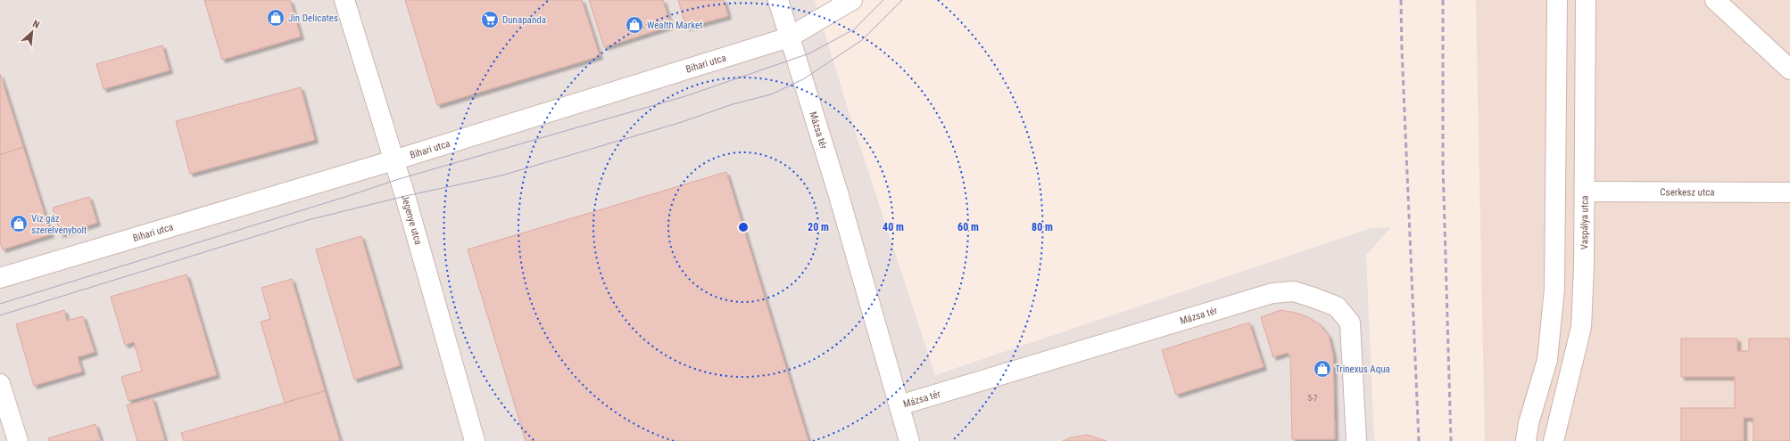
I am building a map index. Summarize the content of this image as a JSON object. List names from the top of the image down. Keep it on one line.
{"streets":{"street":["Bihari utca","Mázsa tér","Cserkesz utca","Jegenye utca","Vaspálya utca"]},"crossings":[["Bihari utca","Mázsa tér"],["Bihari utca","Jegenye utca"],["Cserkesz utca","Vaspálya utca"]],"places":{"shop":["Jin Delicates","Wealth Market","Víz gáz szerelvénybolt","Trinexus Aqua"],"supermarket":["Dunapanda"]},"house_numbers":["5-7"],"north":"top right","rings":["20 m","40 m","60 m","80 m"]}
